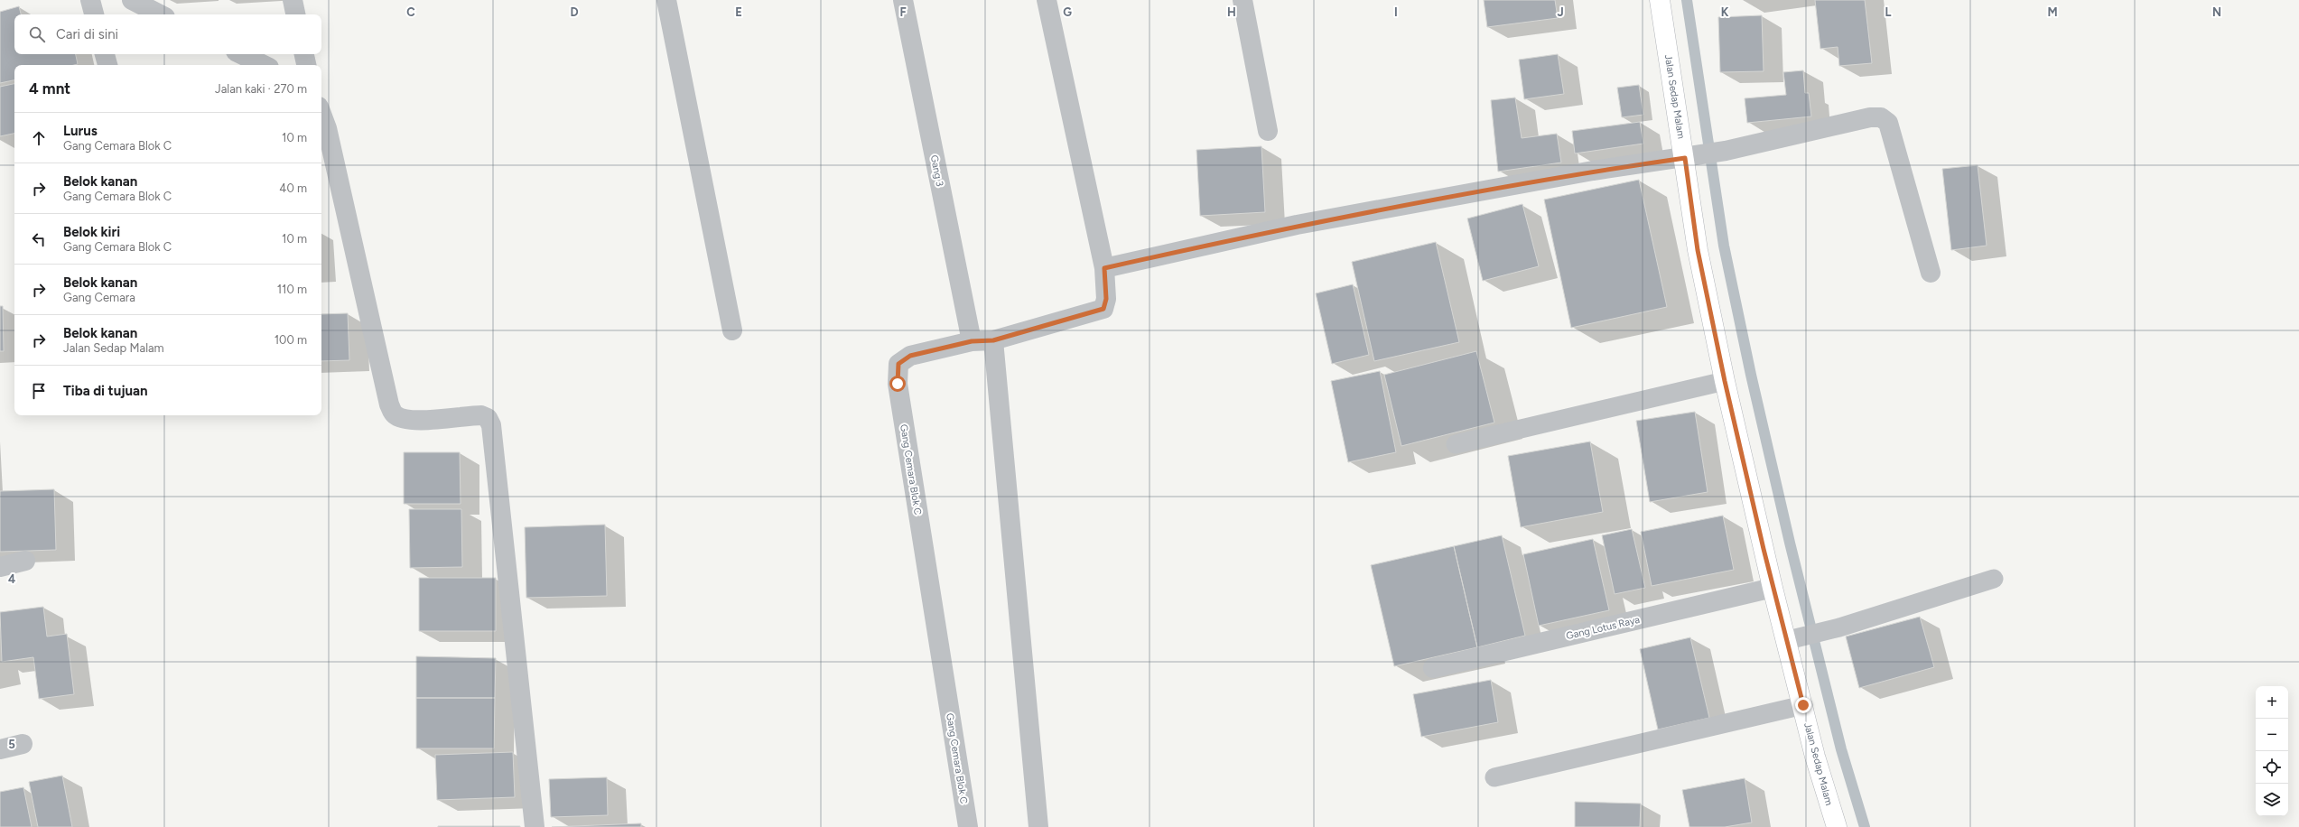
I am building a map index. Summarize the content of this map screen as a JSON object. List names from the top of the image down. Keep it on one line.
{"streets":{"street":["Jalan Sedap Malam","Gang 3","Gang Cemara Blok C","Gang Lotus Raya"]},"crossings":[["Jalan Sedap Malam","Gang Lotus Raya"],["Gang 3","Gang Cemara Blok C"]],"page":{"search":"Cari di sini","heading":["4 mnt","Jalan kaki · 270 m"],"list":[["Lurus","Gang Cemara Blok C","10 m"],["Belok kanan","Gang Cemara Blok C","40 m"],["Belok kiri","Gang Cemara Blok C","10 m"],["Belok kanan","Gang Cemara","110 m"],["Belok kanan","Jalan Sedap Malam","100 m"],"Tiba di tujuan"],"map_buttons":["+","−"]},"grid":{"columns":["C","D","E","F","G","H","I","J","K","L","M","N"],"rows":["4","5"]}}
